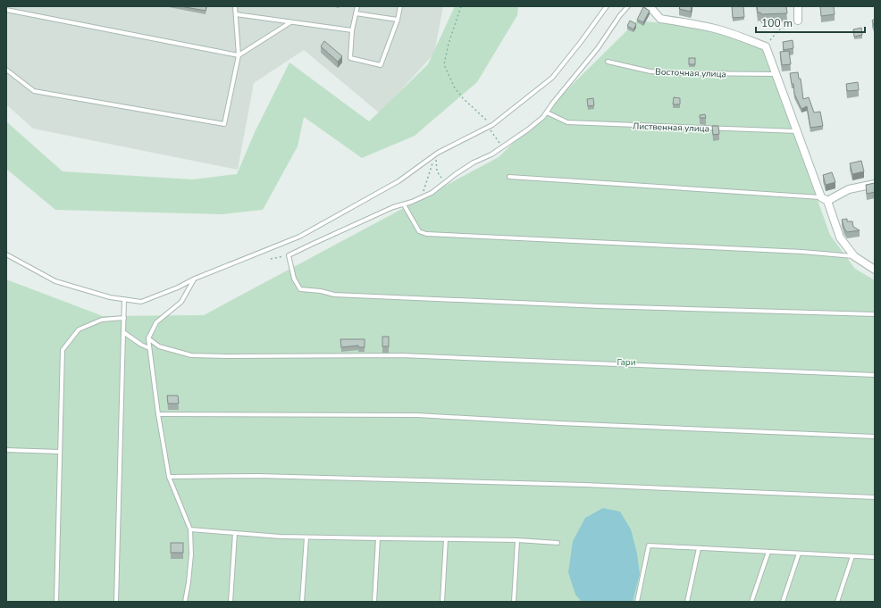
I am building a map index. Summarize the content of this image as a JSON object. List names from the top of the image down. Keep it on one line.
{"streets":{"lane":["Восточная улица","Лиственная улица"]},"parks":["Гари"],"scale_bar":"100 m"}
